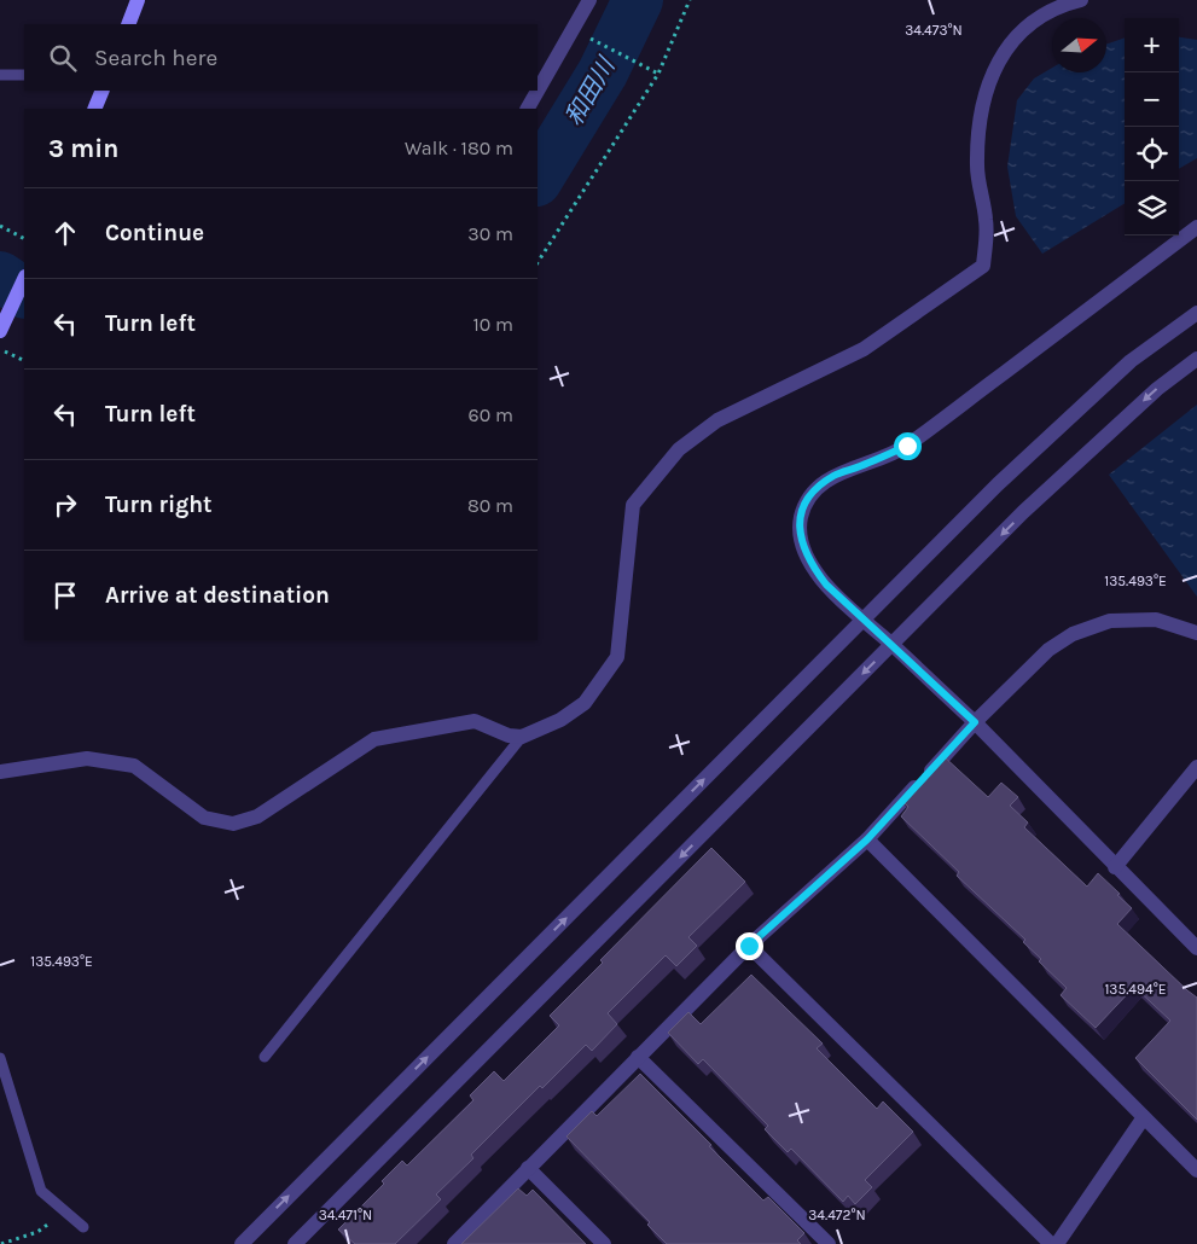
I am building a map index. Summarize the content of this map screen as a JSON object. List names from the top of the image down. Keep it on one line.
{"water":["和田川"],"north":"right","page":{"map_buttons":["+","−"],"search":"Search here","heading":["3 min","Walk · 180 m"],"list":[["Continue","30 m"],["Turn left","10 m"],["Turn left","60 m"],["Turn right","80 m"],"Arrive at destination"]},"coordinates":["34.473°N","135.493°E","135.494°E","34.471°N","34.472°N"]}
